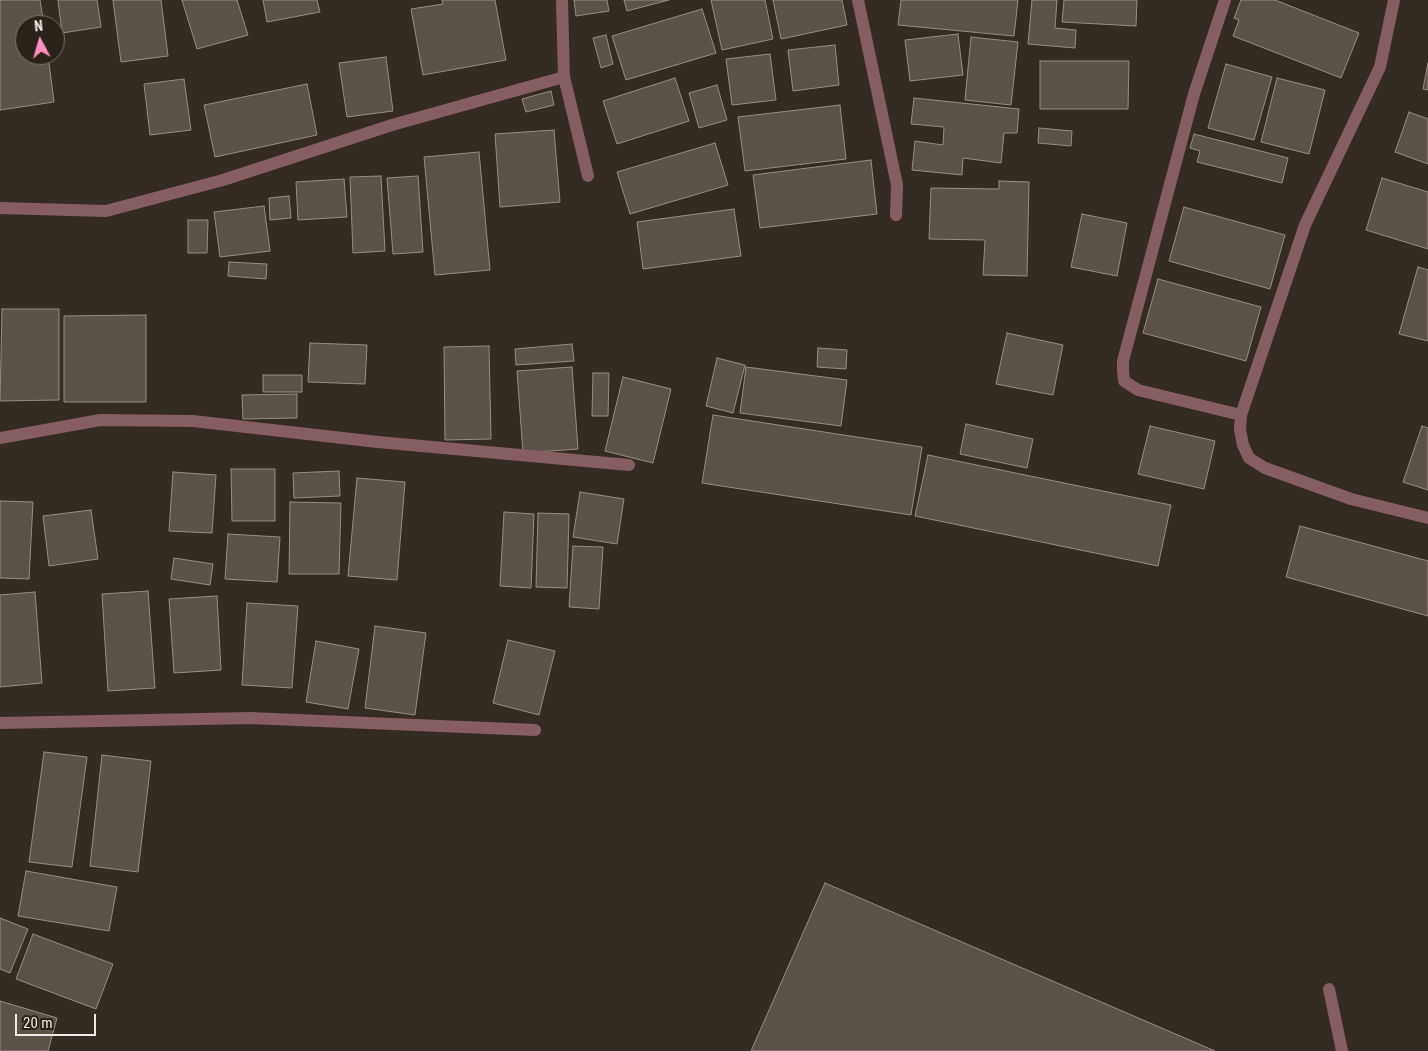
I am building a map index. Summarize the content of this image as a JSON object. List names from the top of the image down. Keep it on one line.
{"scale_bar":"20 m","north":"top"}
